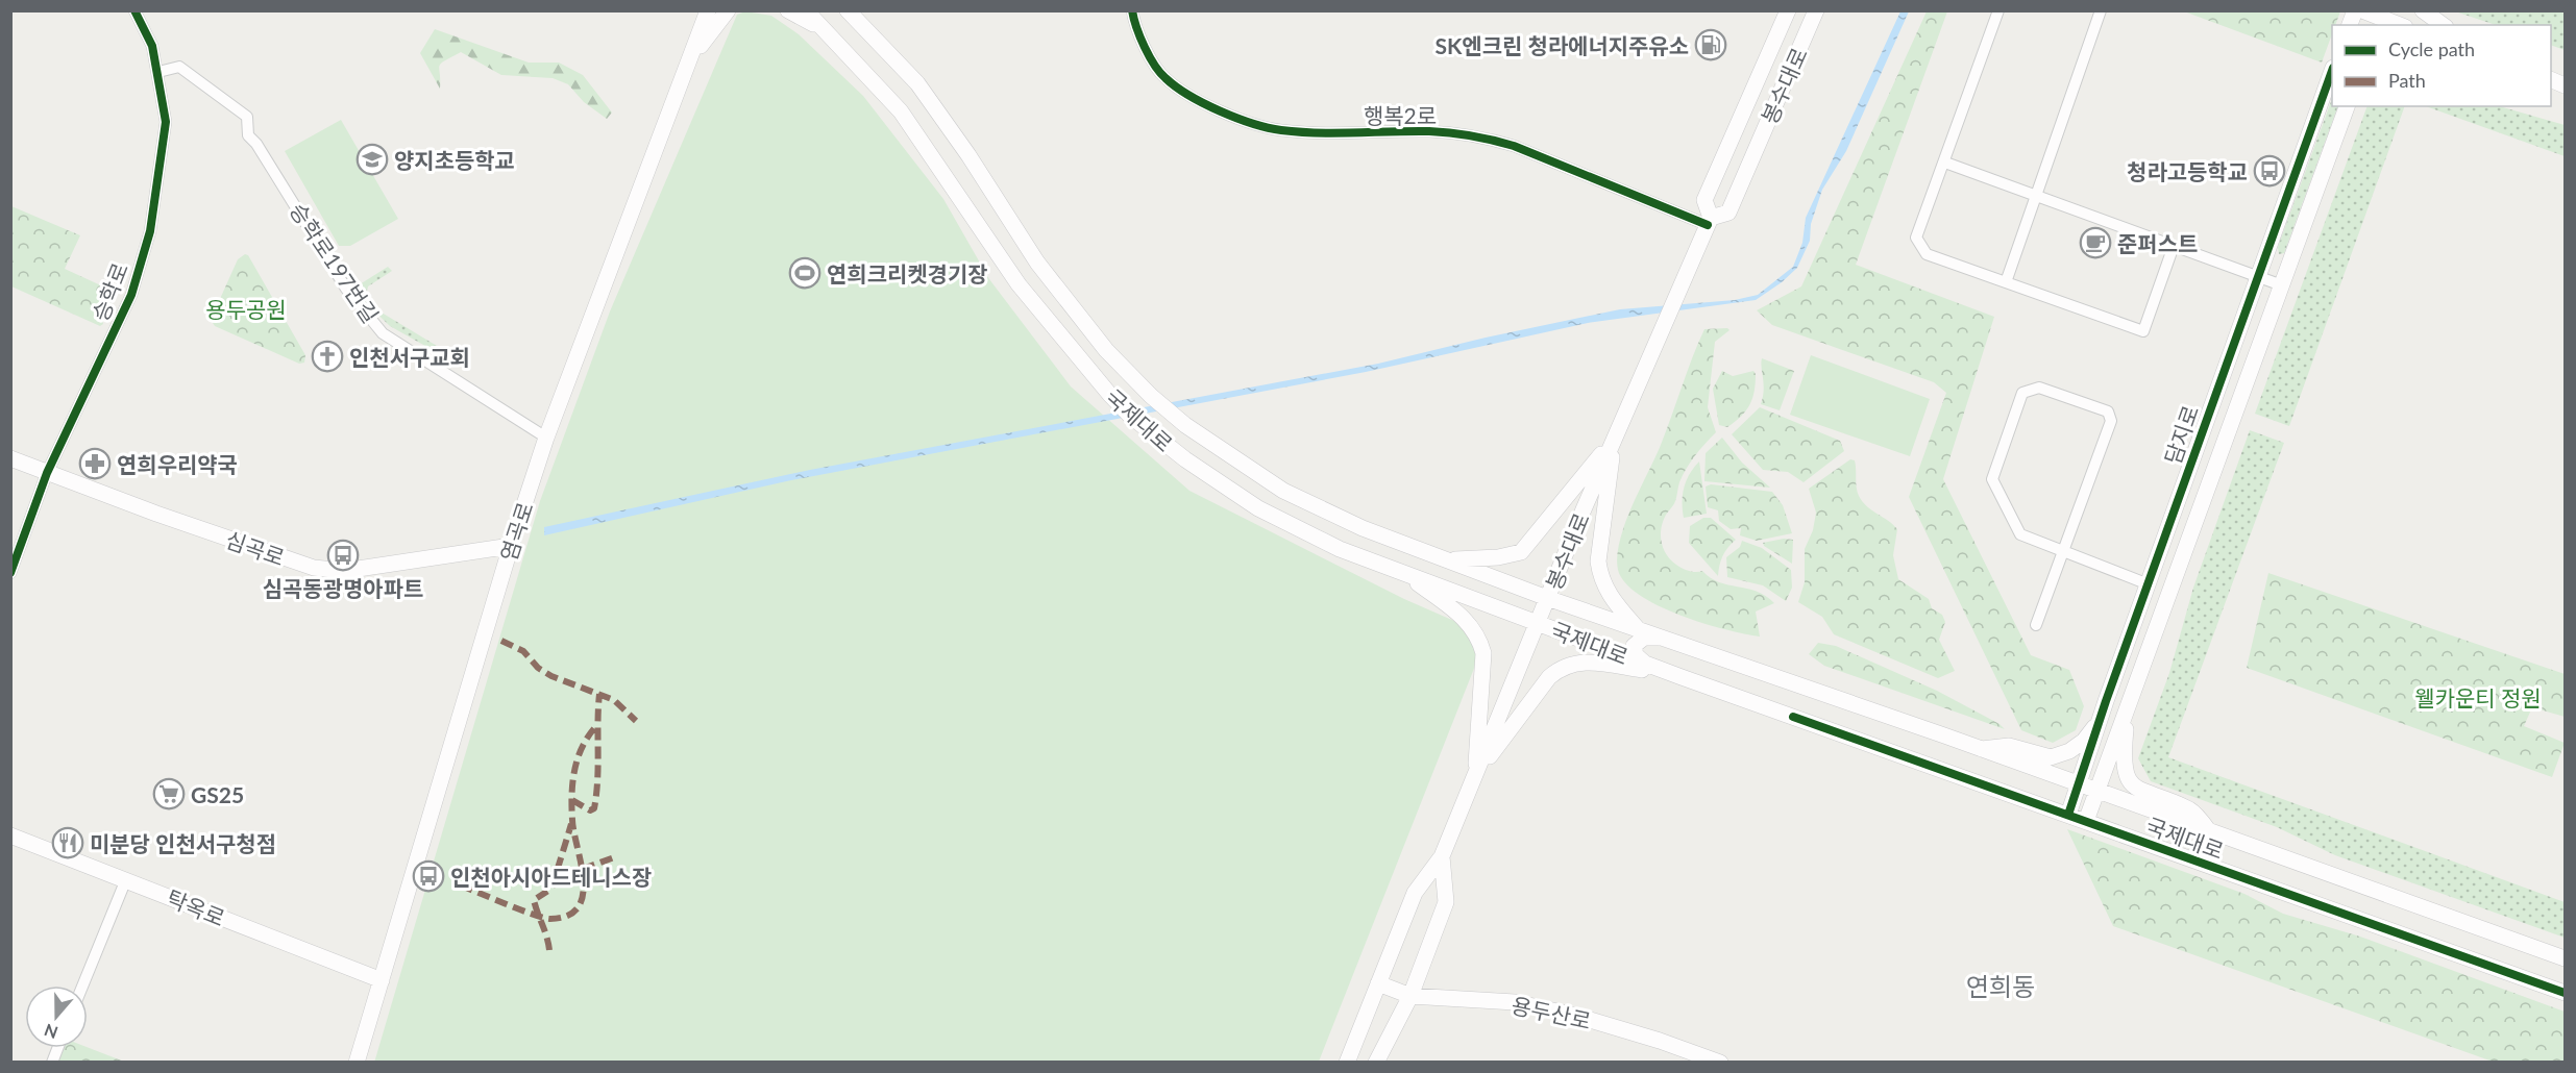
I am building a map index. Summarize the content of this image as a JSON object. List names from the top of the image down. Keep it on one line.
{"streets":{"main road":["봉수대로","국제대로","담지로","염곡로","심곡로","탁옥로","용두산로"],"street":["행복2로","승학로197번길","승학로"]},"crossings":[["봉수대로","행복2로"],["봉수대로","국제대로"],["봉수대로","용두산로"],["승학로197번길","승학로"],["승학로197번길","염곡로"],["승학로","심곡로"],["국제대로","담지로"],["염곡로","심곡로"],["염곡로","탁옥로"]],"districts":["연희동"],"parks":["용두공원","웰카운티 정원"],"places":{"fuel station":["SK엔크린 청라에너지주유소"],"school or university":["양지초등학교"],"bus stop":["청라고등학교","심곡동광명아파트","인천아시아드테니스장"],"cafe":["준퍼스트"],"sports":["연희크리켓경기장"],"church":["인천서구교회"],"pharmacy":["연희우리약국"],"supermarket":["GS25"],"restaurant":["미분당 인천서구청점"]},"legend":["Cycle path","Path"],"north":"bottom"}
